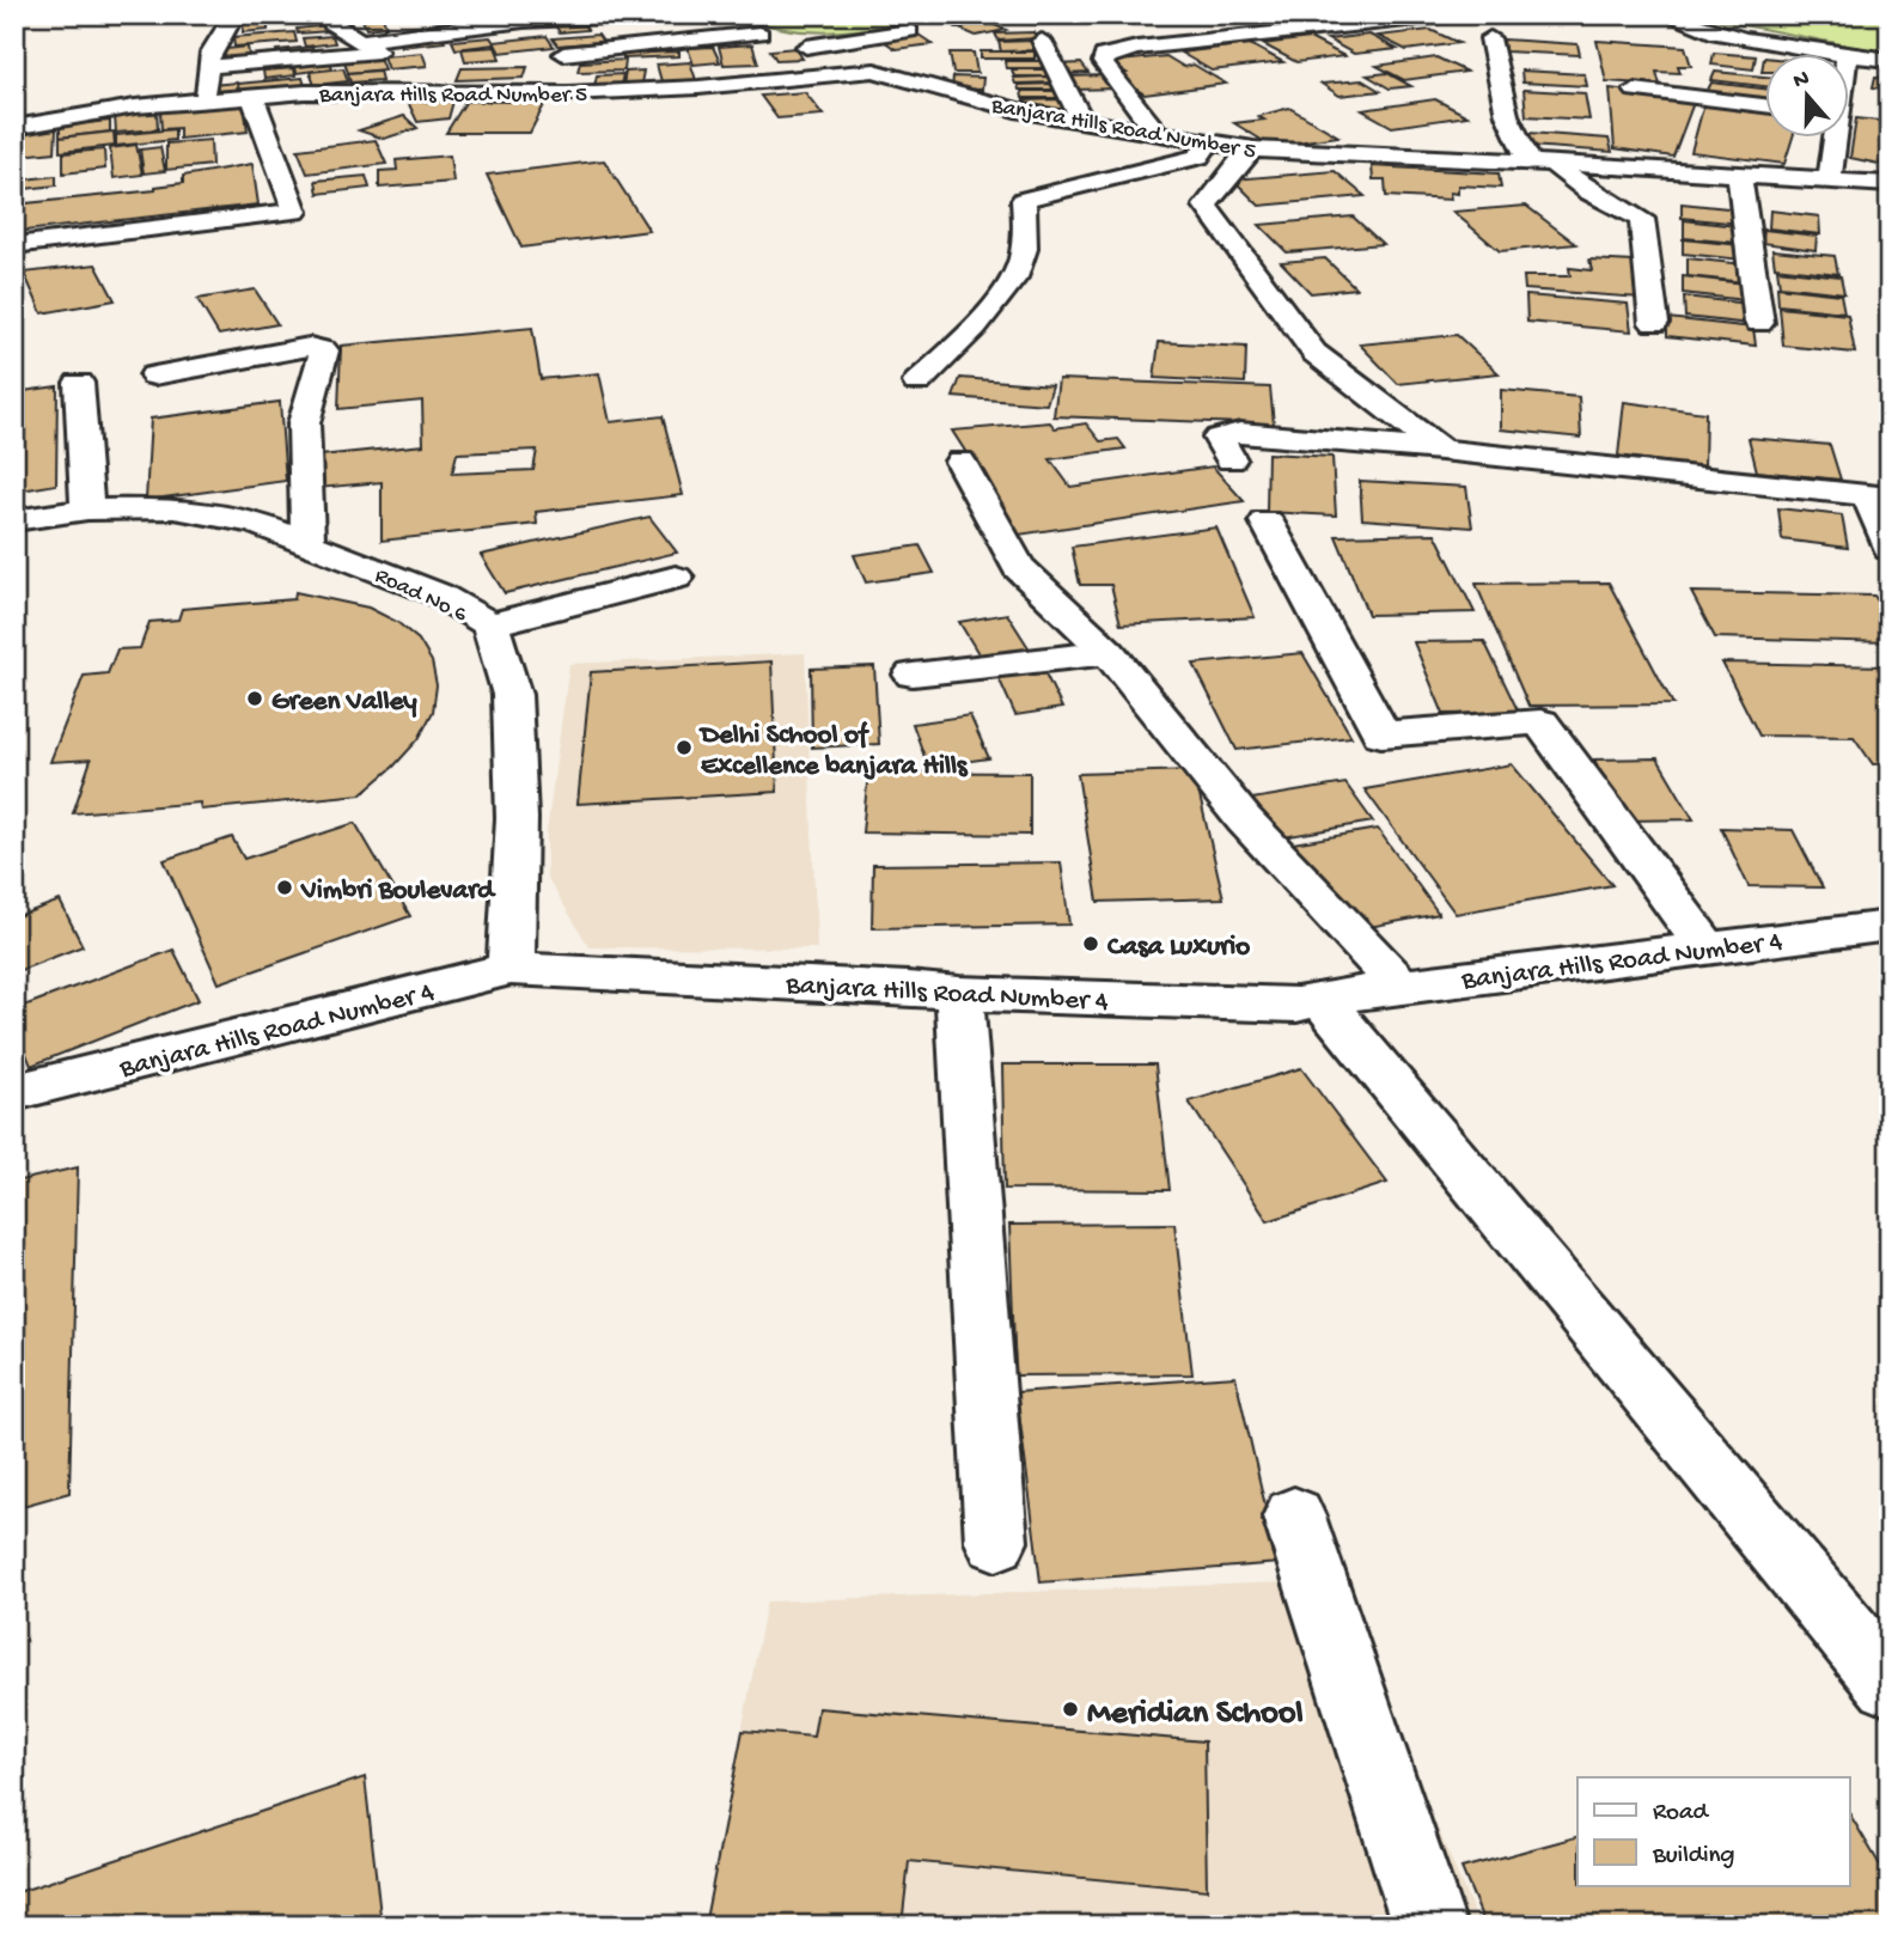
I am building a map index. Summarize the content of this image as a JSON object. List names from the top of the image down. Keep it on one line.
{"streets":{"street":["Banjara Hills Road Number 5","Road No 6","Banjara Hills Road Number 4"]},"crossings":[["Road No 6","Banjara Hills Road Number 4"]],"places":["Green Valley","Delhi School of Excellence banjara Hills","Vimbri Boulevard","Casa Luxurio","Meridian School"],"legend":["Road","Building"],"north":"top"}
